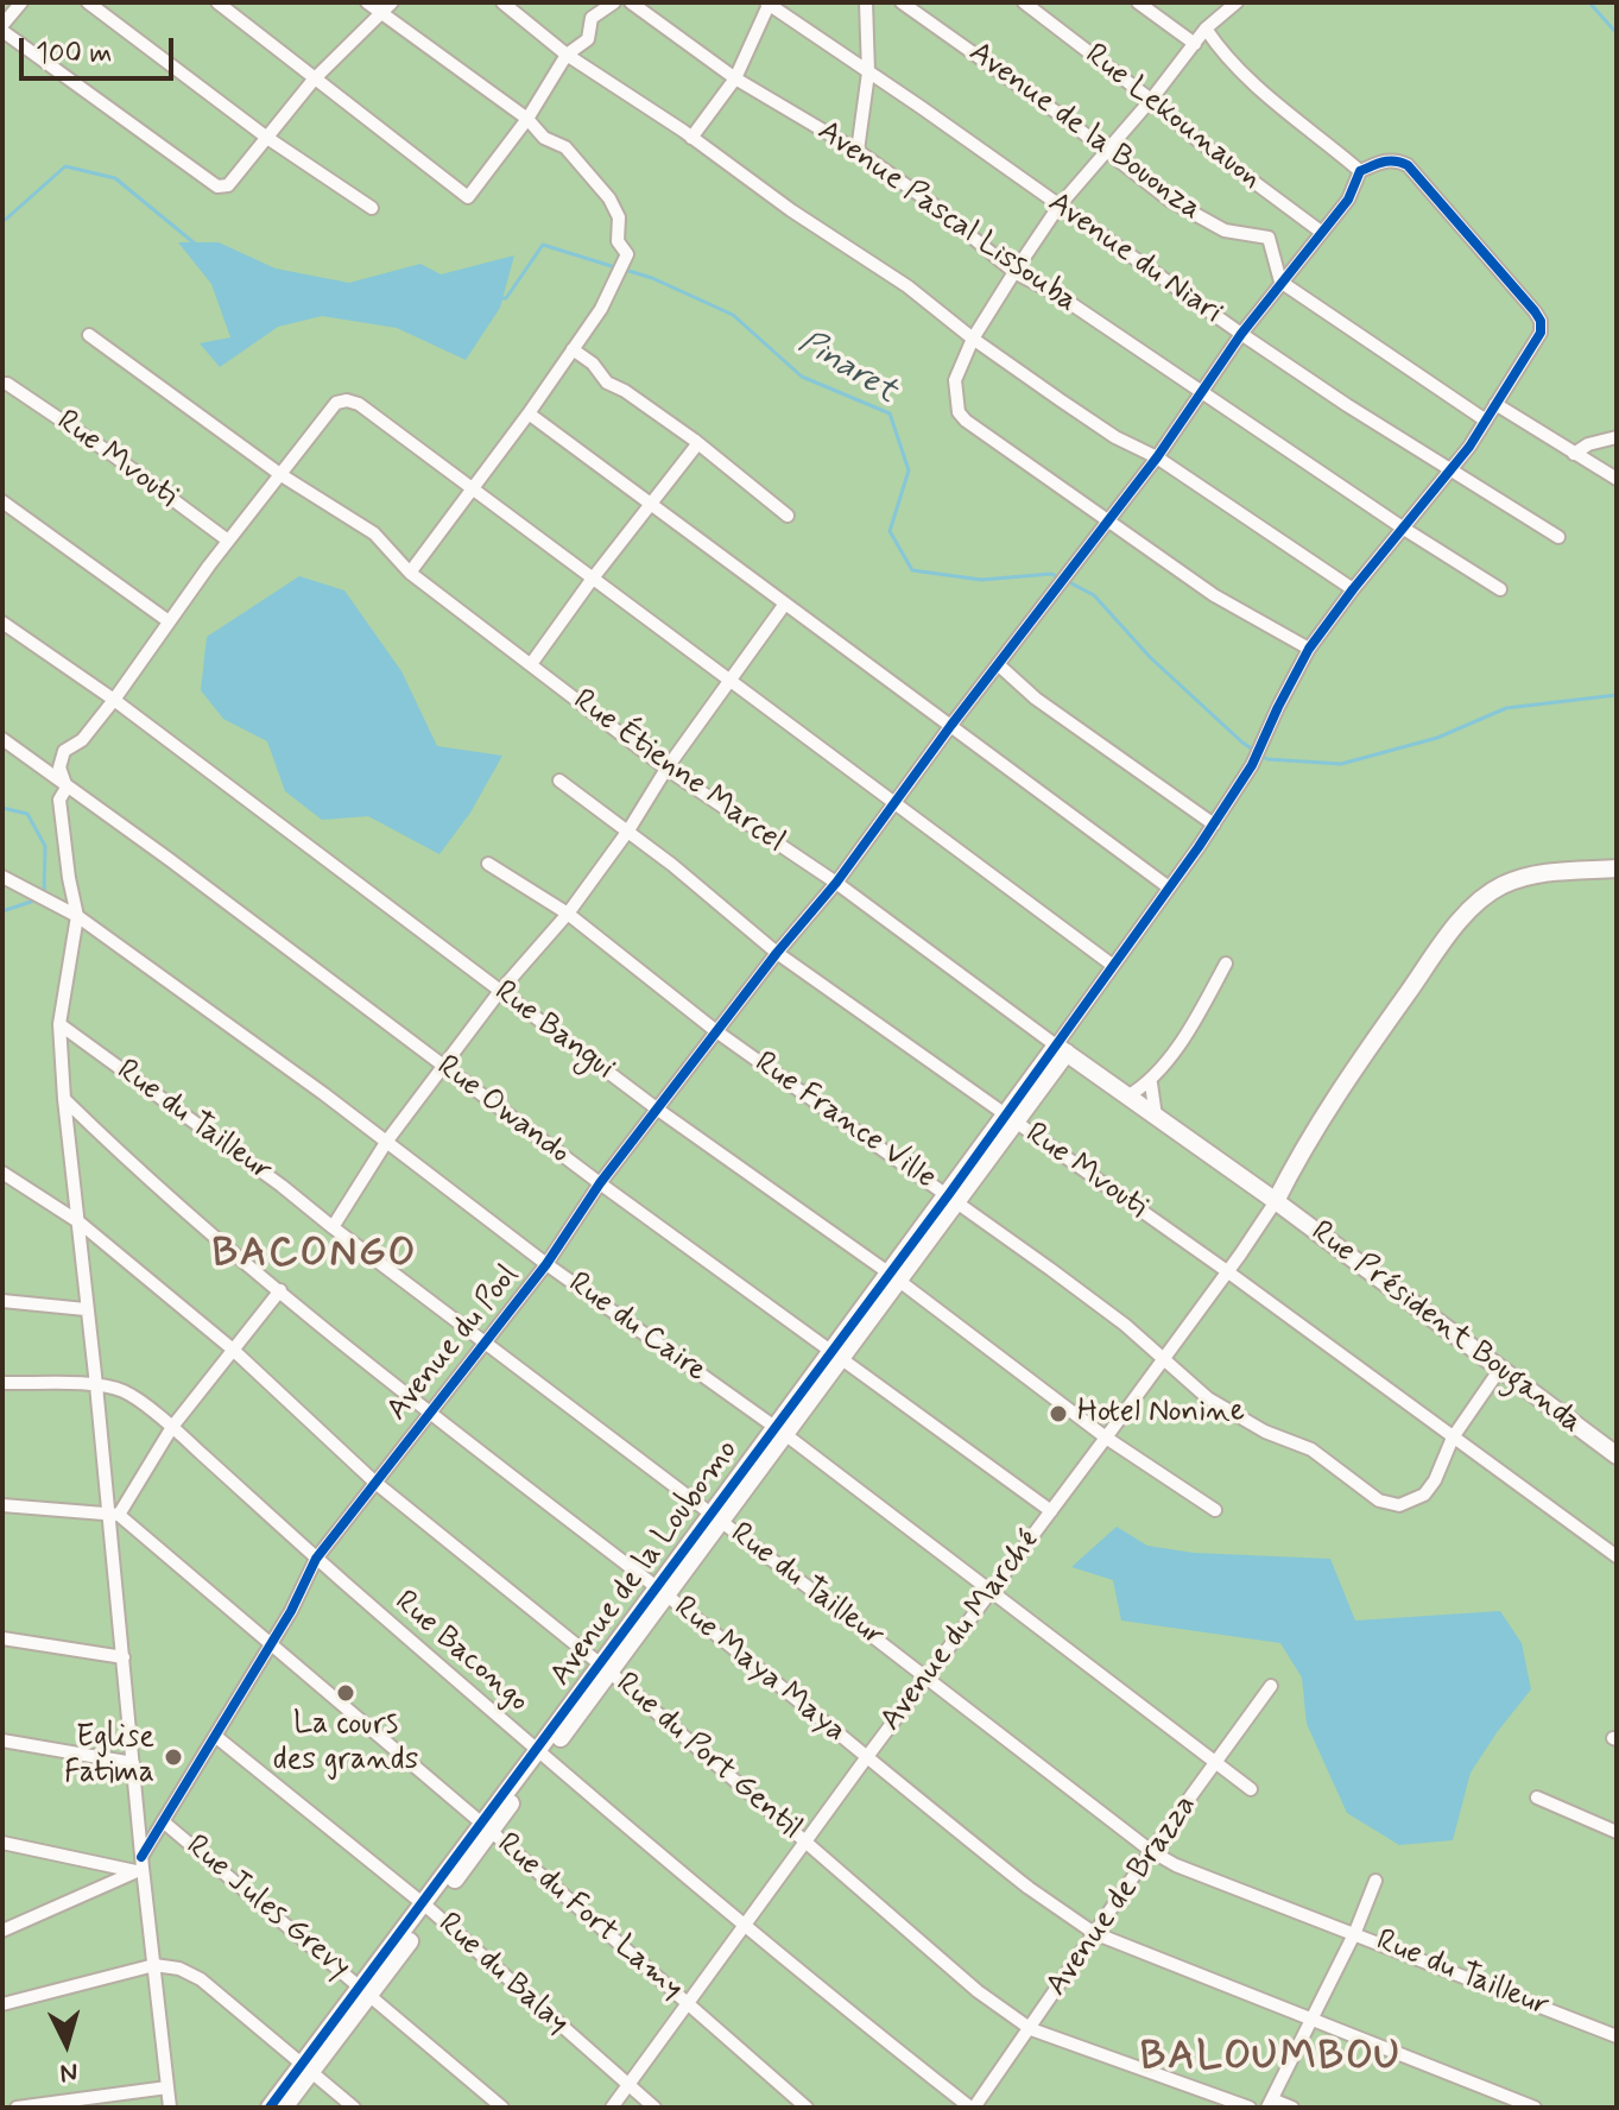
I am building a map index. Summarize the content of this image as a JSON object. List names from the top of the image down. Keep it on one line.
{"streets":{"street":["Rue Lekounauon","Avenue de la Bouonza","Avenue Pascal Lissouba","Avenue du Niari","Rue Mvouti","Rue Étienne Marcel","Rue Bangui","Rue Owando","Rue du Tailleur","Rue France Ville","Rue du Caire","Rue Président Bouganda","Avenue du Pool","Avenue de la Loubomo","Avenue du Marché","Rue Bacongo","Rue Maya Maya","Rue du Port Gentil","Avenue de Brazza","Rue Jules Grevy","Rue du Fort Lamy","Rue du Balay"]},"crossings":[["Rue Lekounauon","Avenue du Pool"],["Avenue de la Bouonza","Avenue du Pool"],["Avenue Pascal Lissouba","Avenue du Pool"],["Avenue du Niari","Avenue du Pool"],["Rue Mvouti","Rue France Ville"],["Rue Mvouti","Avenue du Pool"],["Rue Mvouti","Avenue de la Loubomo"],["Rue Mvouti","Avenue du Marché"],["Rue Étienne Marcel","Rue Président Bouganda"],["Rue Étienne Marcel","Avenue du Pool"],["Rue Étienne Marcel","Avenue de la Loubomo"],["Rue Étienne Marcel","Avenue du Marché"],["Rue Bangui","Avenue du Pool"],["Rue Bangui","Avenue de la Loubomo"],["Rue Bangui","Avenue du Marché"],["Rue Owando","Avenue du Pool"],["Rue Owando","Avenue de la Loubomo"],["Rue Owando","Avenue du Marché"],["Rue du Tailleur","Avenue du Pool"],["Rue du Tailleur","Avenue de la Loubomo"],["Rue du Tailleur","Avenue du Marché"],["Rue du Tailleur","Avenue de Brazza"],["Rue France Ville","Avenue du Pool"],["Rue France Ville","Avenue de la Loubomo"],["Rue France Ville","Avenue du Marché"],["Rue du Caire","Avenue du Pool"],["Rue du Caire","Avenue de la Loubomo"],["Rue du Caire","Avenue du Marché"],["Rue du Caire","Avenue de Brazza"],["Rue Président Bouganda","Avenue du Marché"],["Avenue du Pool","Rue Bacongo"],["Avenue du Pool","Rue Maya Maya"],["Avenue du Pool","Rue du Port Gentil"],["Avenue du Pool","Rue Jules Grevy"],["Avenue du Pool","Rue du Fort Lamy"],["Avenue du Pool","Rue du Balay"],["Avenue de la Loubomo","Rue Bacongo"],["Avenue de la Loubomo","Rue Maya Maya"],["Avenue de la Loubomo","Rue du Port Gentil"],["Avenue de la Loubomo","Rue Jules Grevy"],["Avenue de la Loubomo","Rue du Fort Lamy"],["Avenue de la Loubomo","Rue du Balay"],["Avenue du Marché","Rue Bacongo"],["Avenue du Marché","Rue Maya Maya"],["Avenue du Marché","Rue du Port Gentil"],["Avenue du Marché","Rue du Fort Lamy"],["Avenue du Marché","Rue du Balay"],["Rue Bacongo","Avenue de Brazza"],["Rue Maya Maya","Avenue de Brazza"],["Rue du Port Gentil","Avenue de Brazza"]],"districts":["BACONGO","BALOUMBOU"],"water":["Pinaret"],"places":["Hotel Nonine","La cours des grands","Eglise Fatima"],"scale_bar":"100 m","north":"bottom"}
